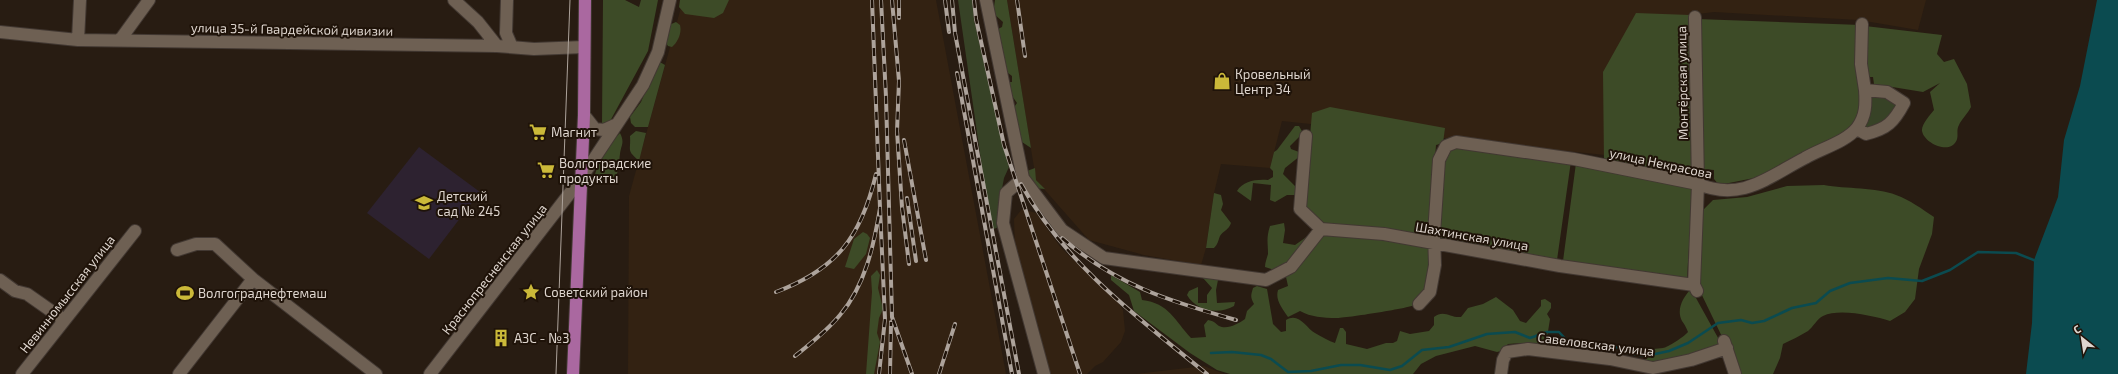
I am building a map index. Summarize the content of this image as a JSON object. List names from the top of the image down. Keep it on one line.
{"streets":{"street":["улица 35-й Гвардейской дивизии","Монтёрская улица","улица Некрасова","Шахтинская улица","Краснопресненская улица","Невинномысская улица","Савеловская улица"]},"crossings":[["Монтёрская улица","улица Некрасова"],["Монтёрская улица","Шахтинская улица"],["улица Некрасова","Шахтинская улица"]],"places":{"shop":["Кровельный Центр 34"],"supermarket":["Магнит","Волгоградские продукты"],"school or university":["Детский сад № 245"],"place":["Советский район"],"sports":["Волгограднефтемаш"],"building":["АЗС - №3"]},"north":"top left"}
